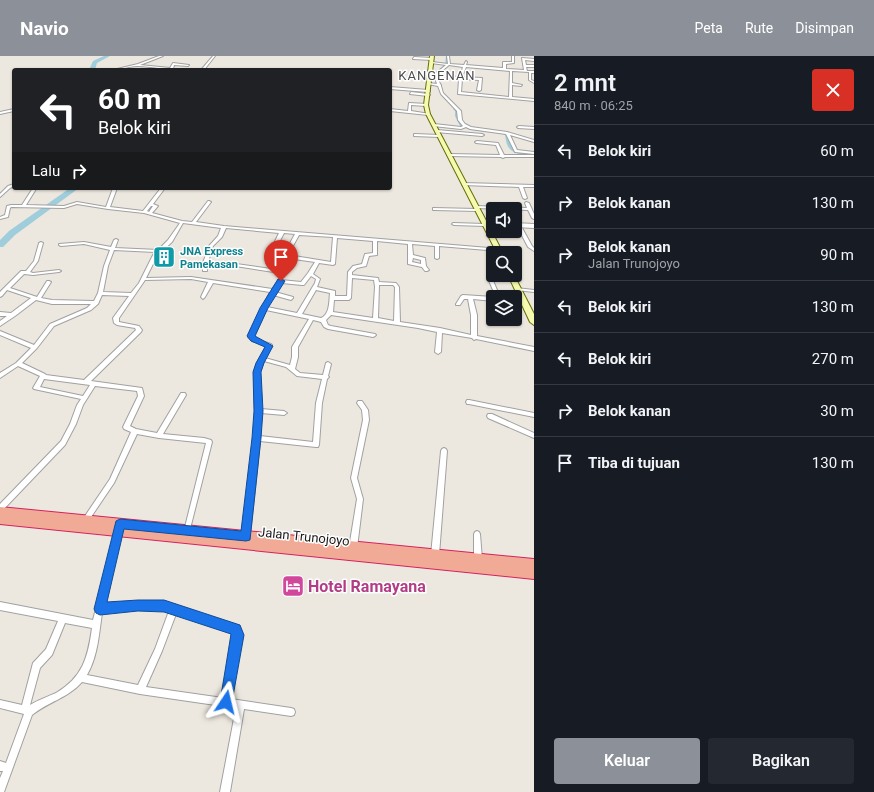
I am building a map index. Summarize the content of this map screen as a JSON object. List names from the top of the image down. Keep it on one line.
{"streets":{"highway":["Jalan Trunojoyo"]},"districts":["KANGENAN"],"places":{"building":["JNA Express Pamekasan"],"hotel":["Hotel Ramayana"]},"page":{"header":"Navio","nav":["Peta","Rute","Disimpan"],"heading":["2 mnt","840 m · 06:25"],"turn":["60 m","Belok kiri"],"list":[{"name":"Belok kiri","value":"60 m"},{"name":"Belok kanan","value":"130 m"},{"name":"Belok kanan","note":"Jalan Trunojoyo","value":"90 m"},{"name":"Belok kiri","value":"130 m"},{"name":"Belok kiri","value":"270 m"},{"name":"Belok kanan","value":"30 m"},{"name":"Tiba di tujuan","value":"130 m"}],"then":"Lalu","buttons":["Keluar","Bagikan"]}}
